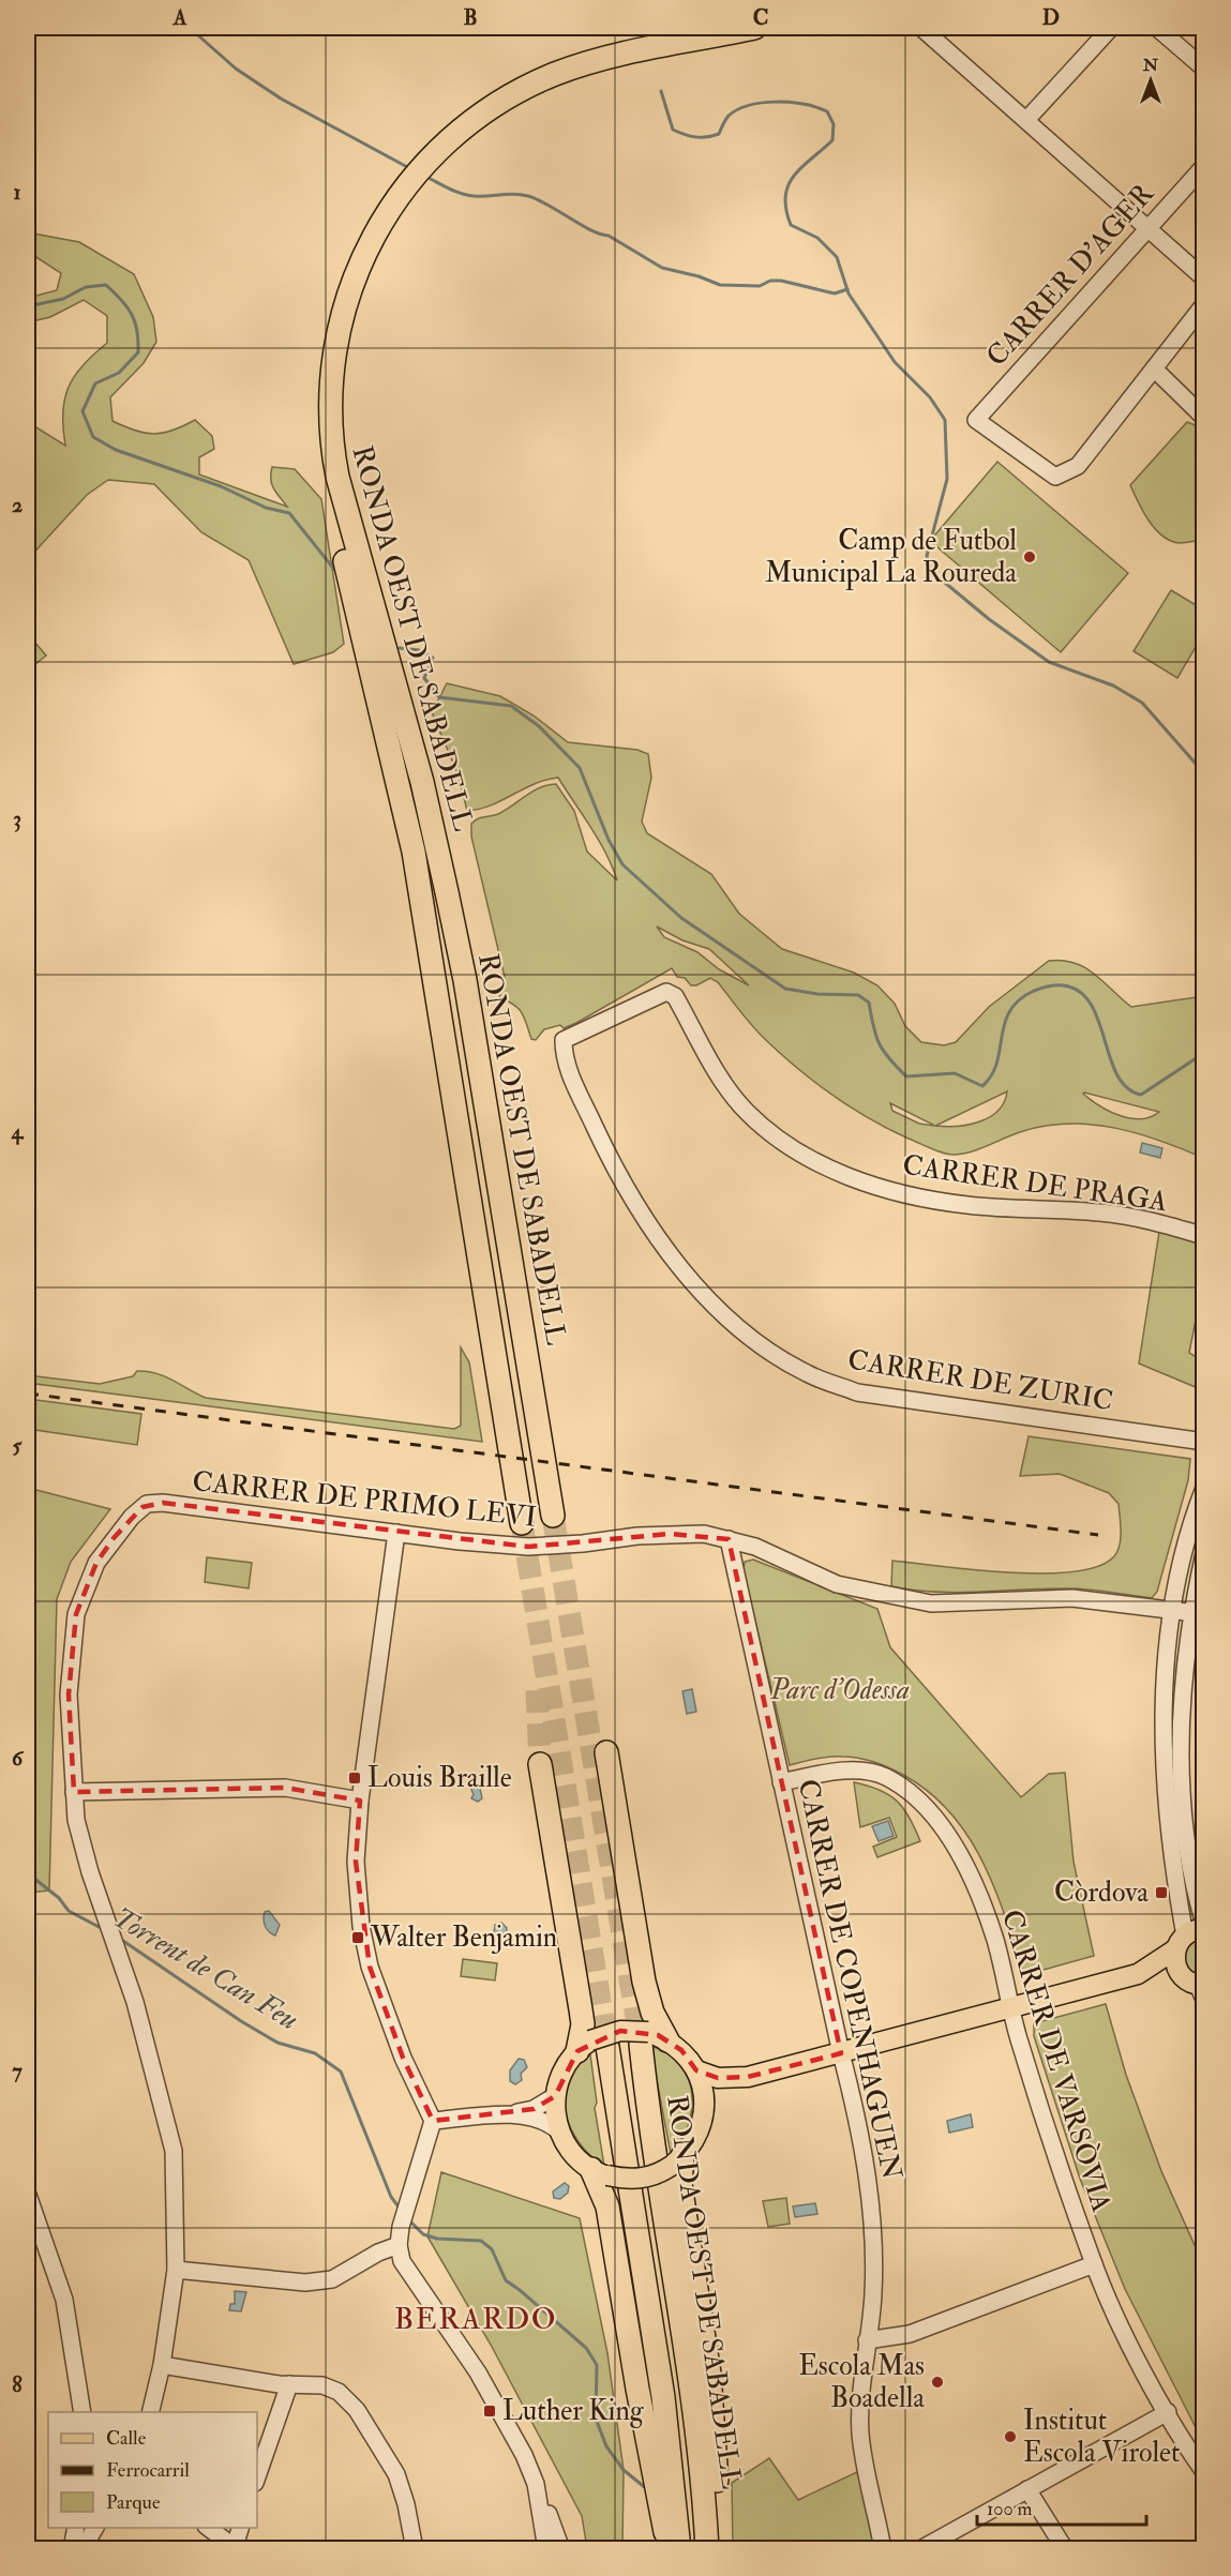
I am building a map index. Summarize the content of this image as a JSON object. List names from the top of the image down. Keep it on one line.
{"streets":{"highway":["RONDA OEST DE SABADELL"],"street":["CARRER D'AGER","CARRER DE PRAGA","CARRER DE ZURIC","CARRER DE PRIMO LEVI","CARRER DE COPENHAGUEN","CARRER DE VARSÒVIA"]},"crossings":[["CARRER DE PRAGA","CARRER DE ZURIC"],["CARRER DE PRIMO LEVI","CARRER DE COPENHAGUEN"],["CARRER DE COPENHAGUEN","CARRER DE VARSÒVIA"]],"districts":["BERARDO"],"water":["Torrent de Can Feu"],"parks":["Parc d'Odessa"],"places":{"other":["Camp de Futbol Municipal La Roureda","Escola Mas Boadella","Institut Escola Virolet"],"transit":["Louis Braille","Còrdova","Walter Benjamin","Luther King"]},"legend":["Calle","Ferrocarril","Parque"],"scale_bar":"100 m","north":"top","grid":{"columns":["A","B","C","D"],"rows":["1","2","3","4","5","6","7","8"]}}
